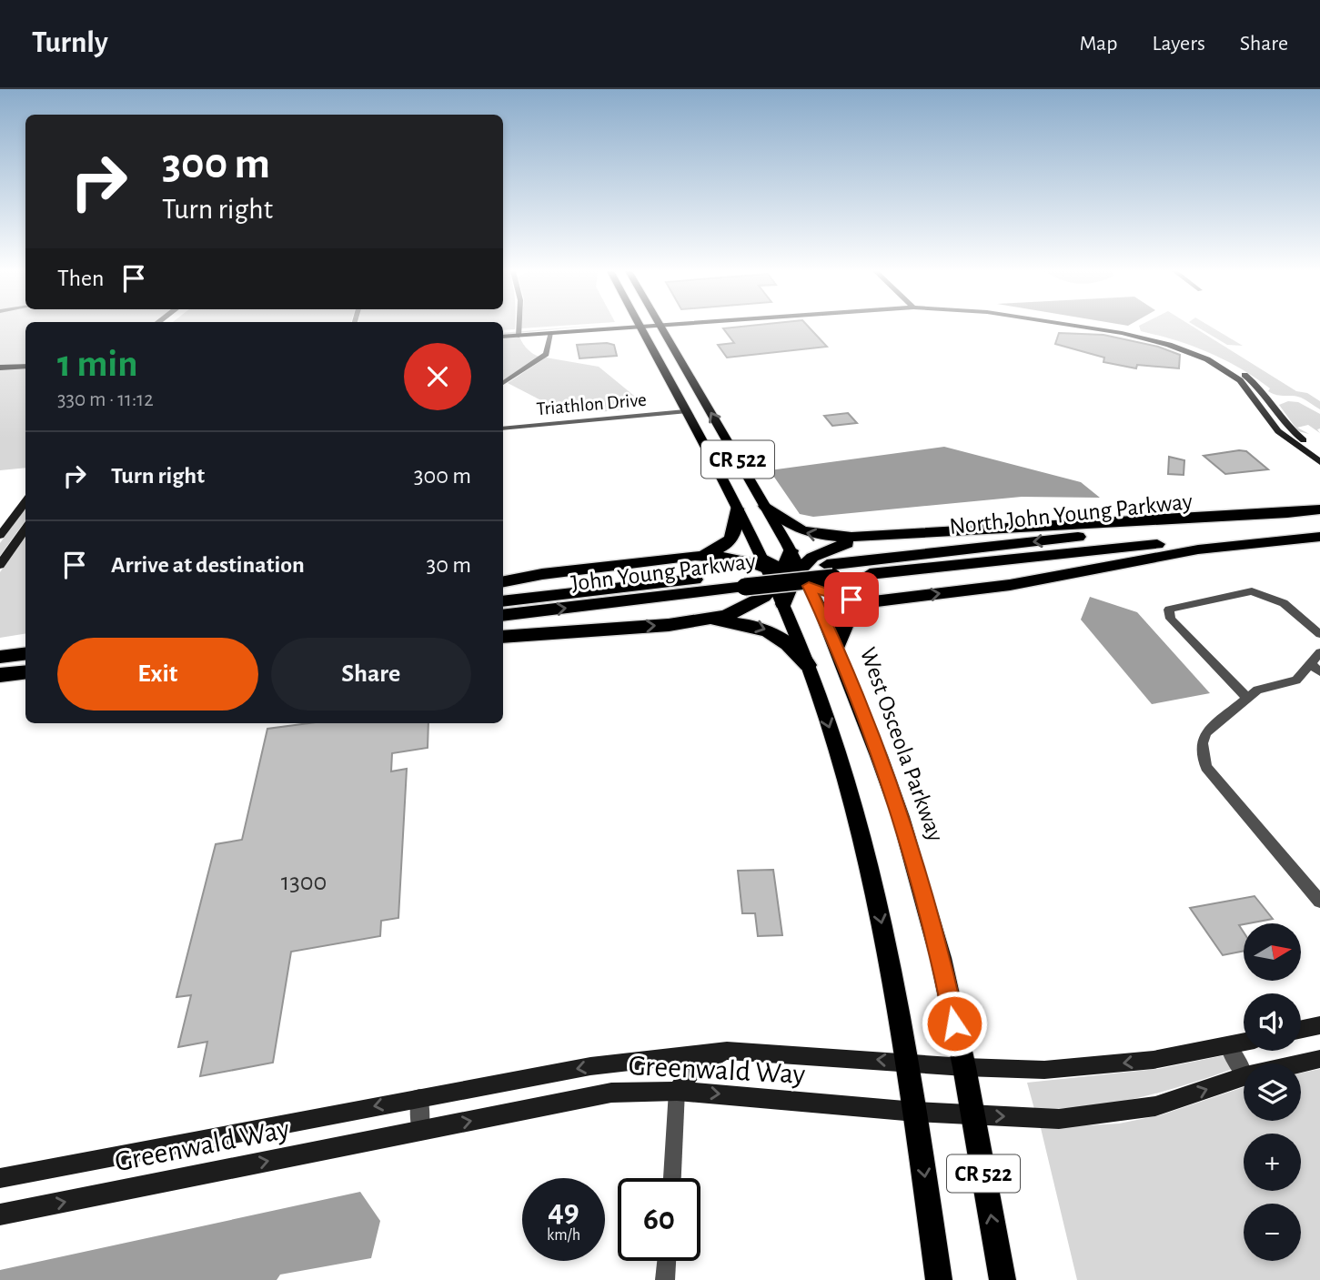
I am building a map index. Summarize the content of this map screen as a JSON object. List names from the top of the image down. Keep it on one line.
{"streets":{"highway":["North John Young Parkway","John Young Parkway"],"main road":["CR 522","West Osceola Parkway"],"street":["Triathlon Drive","Greenwald Way"]},"crossings":[["Triathlon Drive","CR 522"],["CR 522","Greenwald Way"],["North John Young Parkway","John Young Parkway"],["West Osceola Parkway","Greenwald Way"]],"house_numbers":["1300"],"north":"right","page":{"header":"Turnly","nav":["Map","Layers","Share"],"turn":["300 m","Turn right"],"then":"Then","heading":["1 min","330 m · 11:12"],"list":[{"name":"Turn right","value":"300 m"},{"name":"Arrive at destination","value":"30 m"}],"buttons":["Exit","Share"],"map_buttons":["+","−"],"speed":"49 km/h","limit":"60"}}
